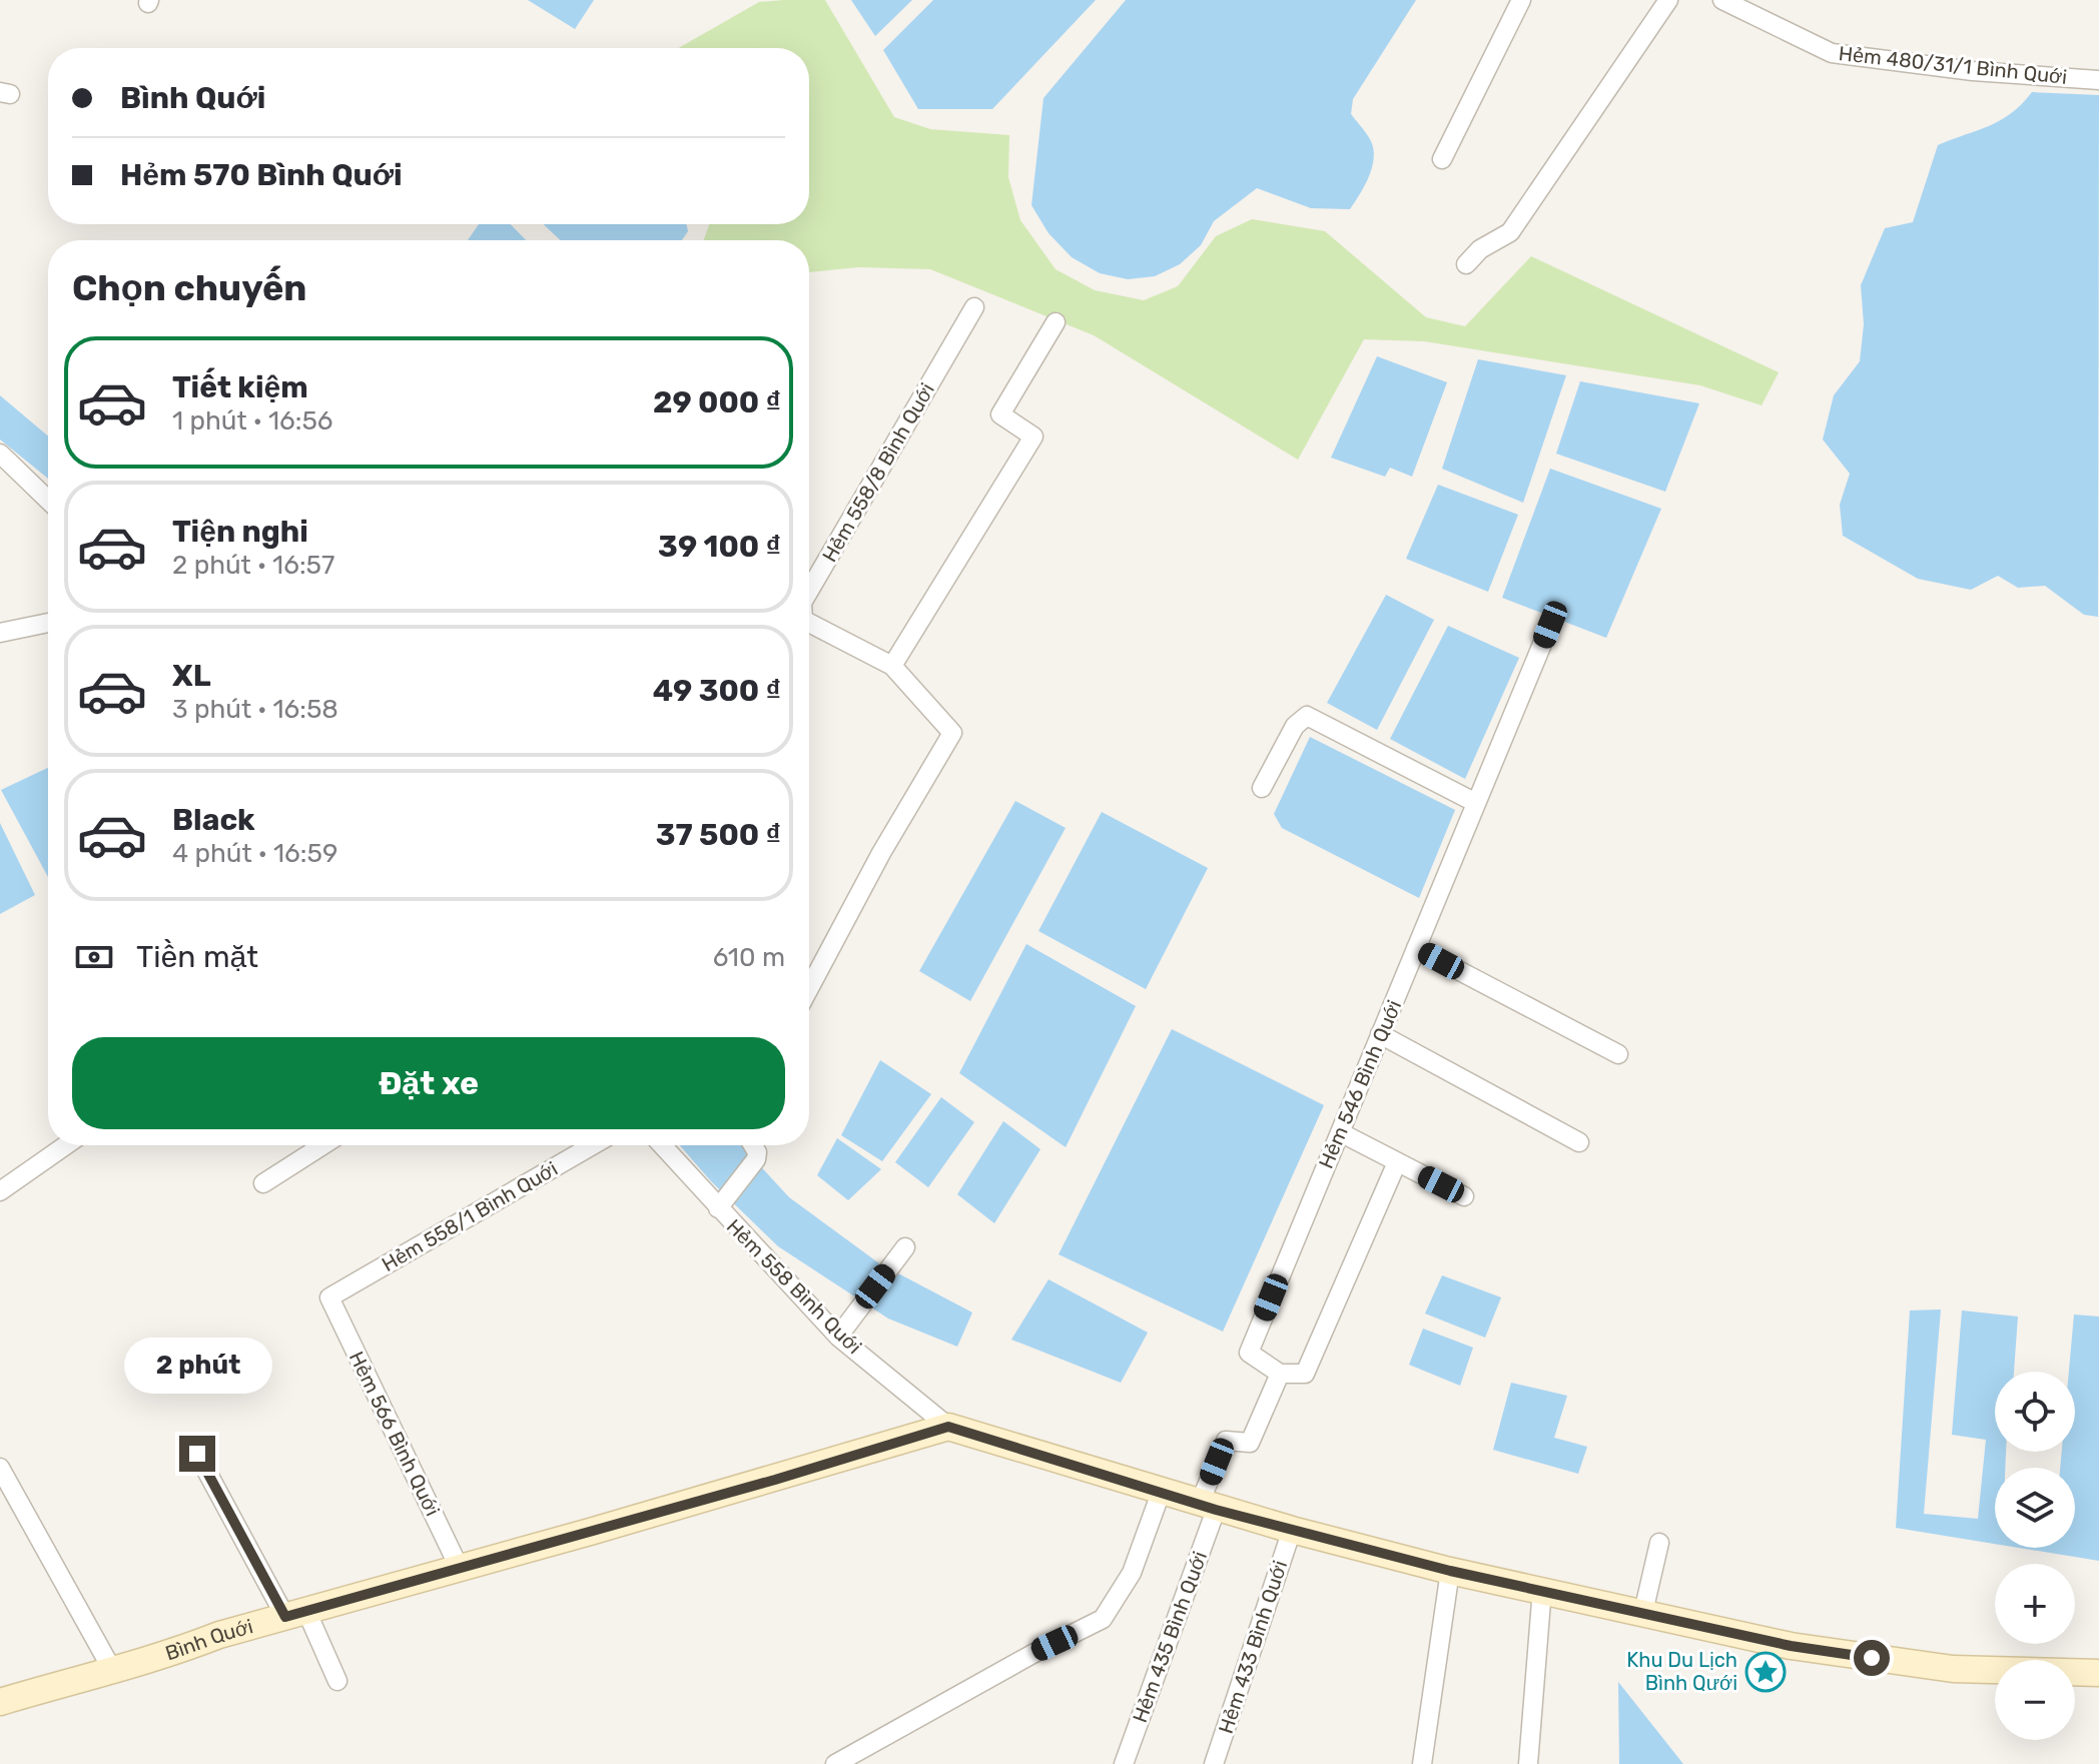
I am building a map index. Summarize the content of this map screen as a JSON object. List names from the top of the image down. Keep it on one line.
{"streets":{"main road":["Bình Quới"],"street":["Hẻm 480/31/1 Bình Quới","Hẻm 558/8 Bình Quới","Hẻm 546 Bình Quới","Hẻm 558/1 Bình Quới","Hẻm 558 Bình Quới","Hẻm 566 Bình Quới","Hẻm 435 Bình Quới","Hẻm 433 Bình Quới"]},"crossings":[["Hẻm 558/1 Bình Quới","Hẻm 566 Bình Quới"],["Hẻm 558 Bình Quới","Bình Quới"],["Hẻm 566 Bình Quới","Bình Quới"]],"places":{"place":["Khu Du Lịch Bình Qưới"]},"page":{"banner":["Bình Quới","Hẻm 570 Bình Quới"],"heading":"Chọn chuyến","list":[{"name":"Tiết kiệm","note":"1 phút · 16:56","value":"29 000 ₫"},{"name":"Tiện nghi","note":"2 phút · 16:57","value":"39 100 ₫"},{"name":"XL","note":"3 phút · 16:58","value":"49 300 ₫"},{"name":"Black","note":"4 phút · 16:59","value":"37 500 ₫"}],"pay":["Tiền mặt","610 m"],"buttons":"Đặt xe","bubble":"2 phút","map_buttons":["+","−"]}}
